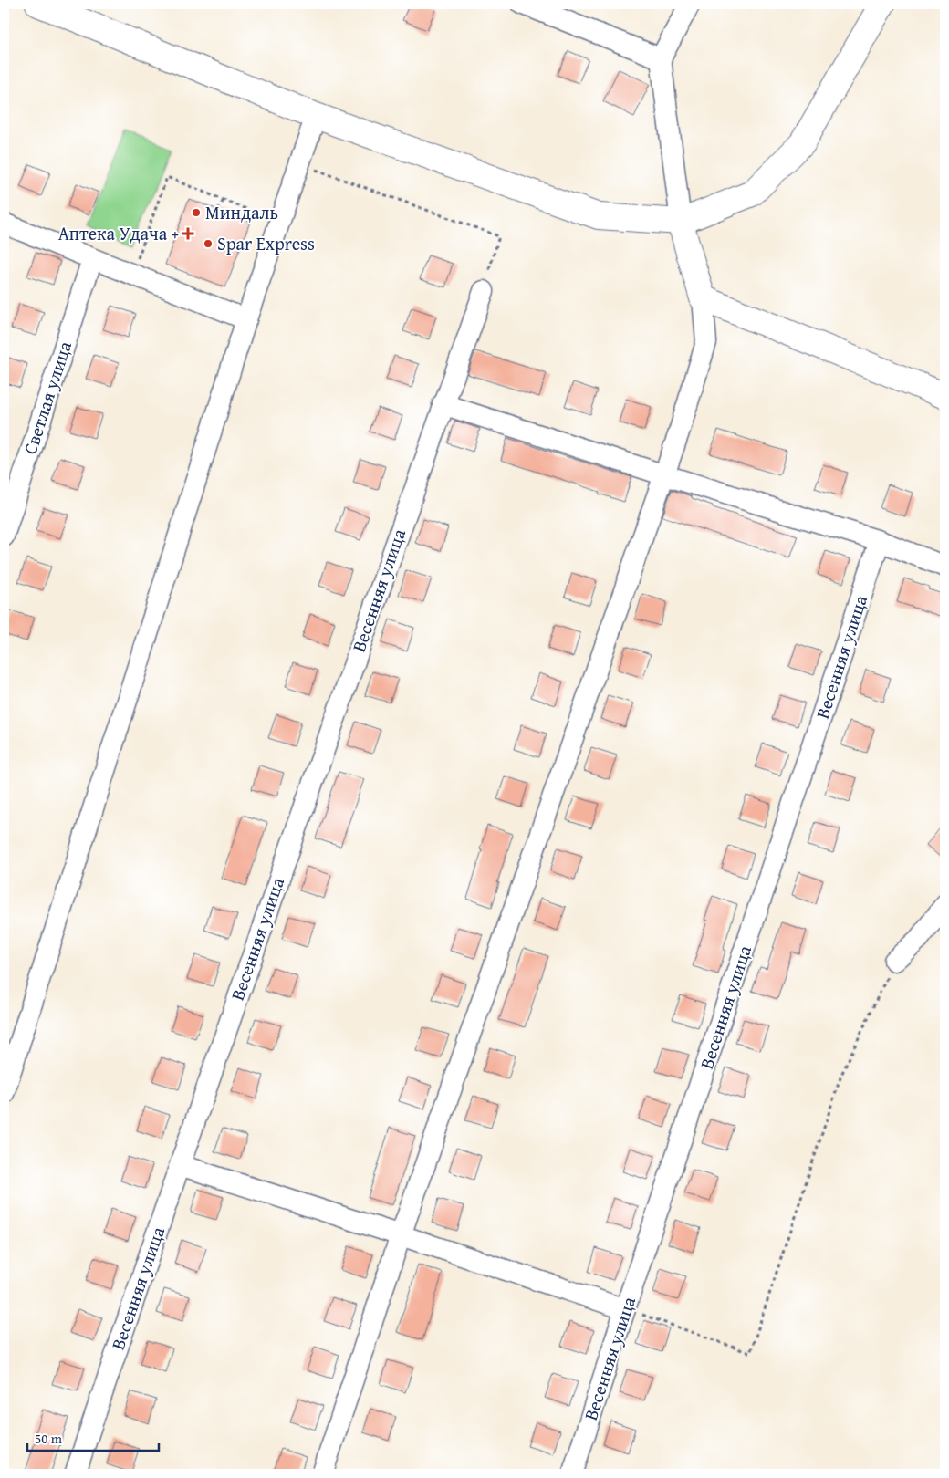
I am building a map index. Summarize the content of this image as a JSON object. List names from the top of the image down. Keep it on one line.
{"streets":{"street":["Светлая улица","Весенняя улица"]},"places":{"other":["Миндаль","Spar Express"],"health":["Аптека Удача +"]},"scale_bar":"50 m"}
